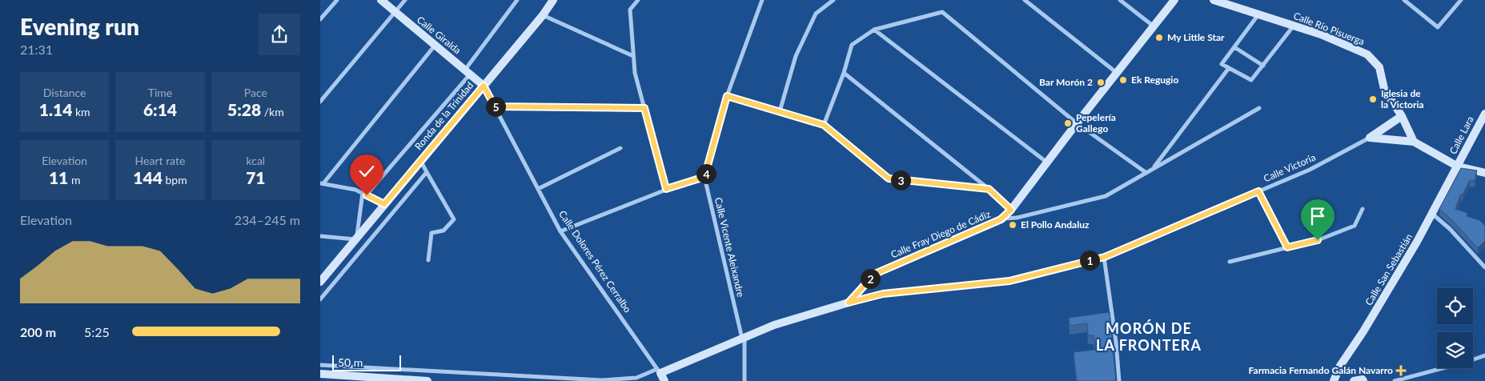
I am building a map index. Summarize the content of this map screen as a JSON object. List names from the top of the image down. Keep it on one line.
{"streets":{"street":["Calle Río Pisuerga","Calle Giralda","Ronda de la Trinidad","Calle Lara","Calle Victoria","Calle Fray Diego de Cádiz","Calle Vicente Aleixandre","Calle Dolores Pérez Cerralbo","Calle San Sebastián"]},"crossings":[["Calle Giralda","Ronda de la Trinidad"],["Calle Giralda","Calle Dolores Pérez Cerralbo"],["Ronda de la Trinidad","Calle Dolores Pérez Cerralbo"],["Calle Lara","Calle San Sebastián"],["Calle Victoria","Calle Fray Diego de Cádiz"]],"districts":["MORÓN DE LA FRONTERA"],"places":{"other":["My Little Star","Ek Regugio","Bar Morón 2","Iglesia de la Victoria","Pepelería Gallego","El Pollo Andaluz"],"health":["Farmacia Fernando Galán Navarro"]},"scale_bar":"50 m","page":{"heading":["Evening run","21:31"],"stats":[["Distance","1.14 km"],["Time","6:14"],["Pace","5:28 /km"],["Elevation","11 m"],["Heart rate","144 bpm"],["kcal","71"]],"pins":["5","4","3","1","2"],"chart":["Elevation","234–245 m"],"list":[{"name":"200 m","note":"5:25"}],"scale":"50 m"}}
